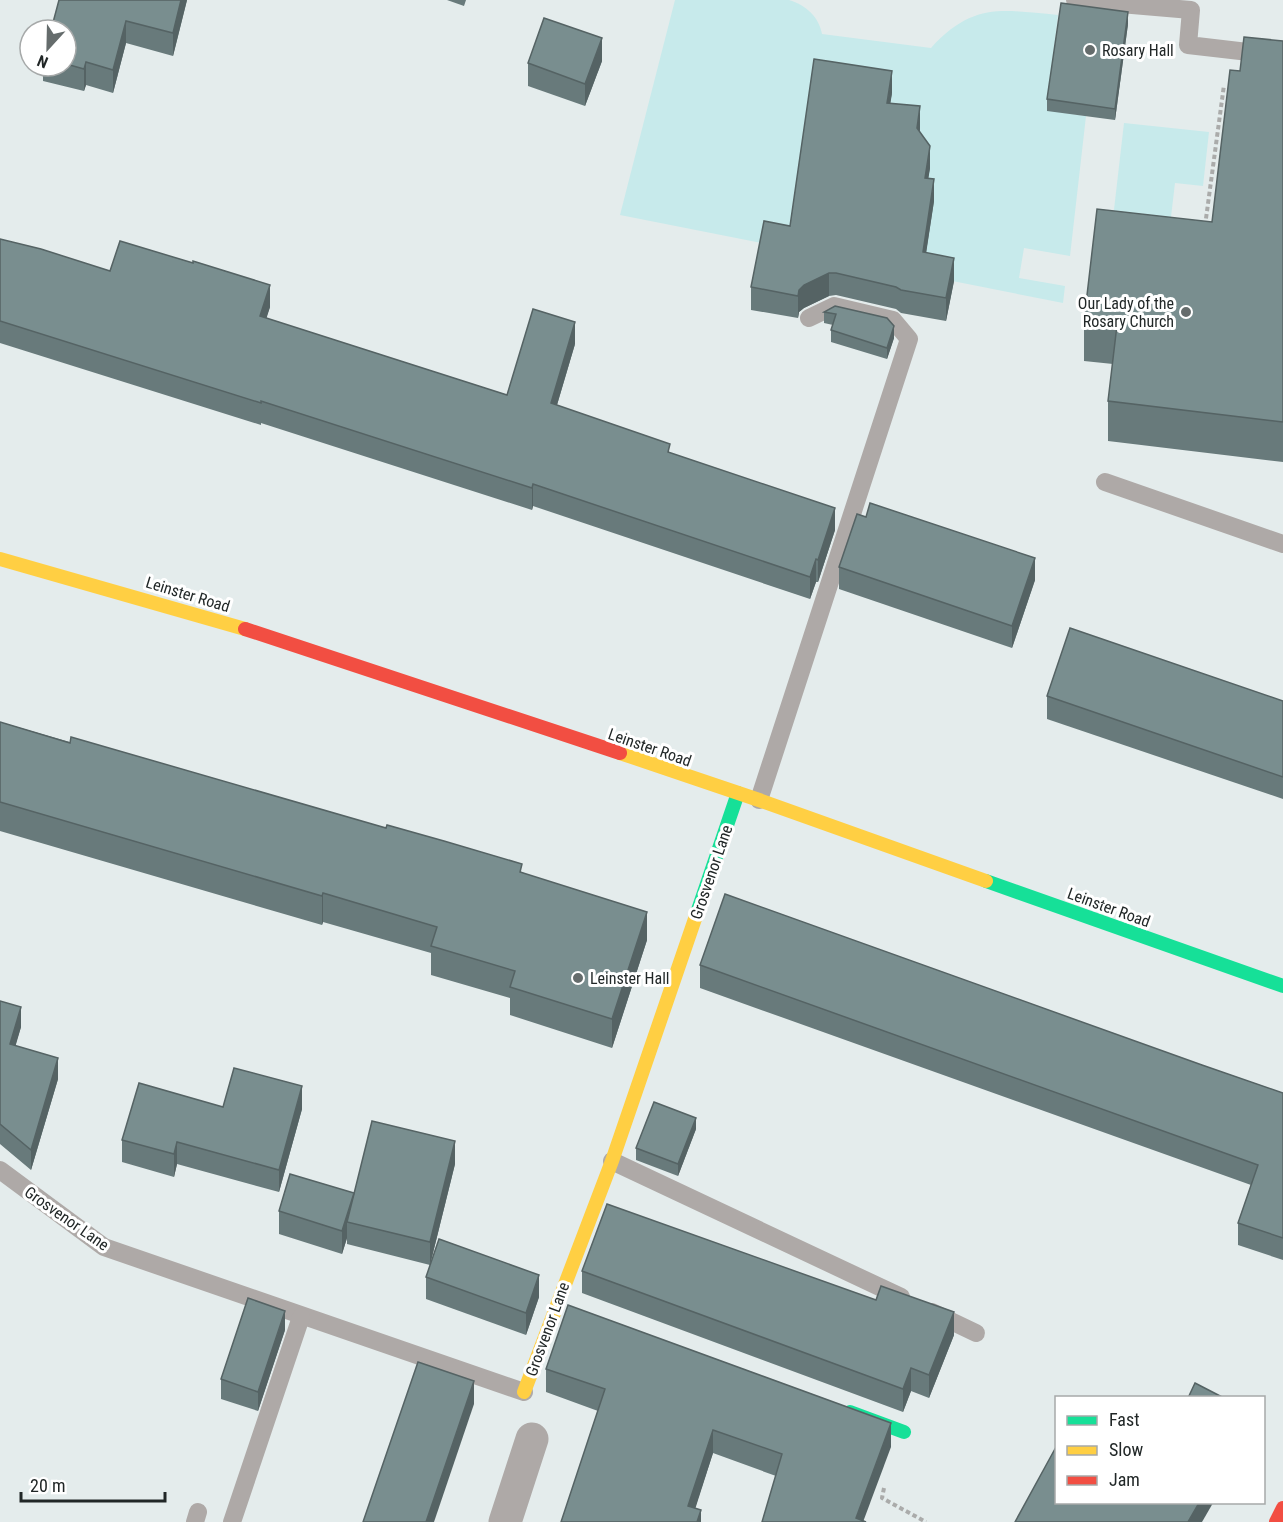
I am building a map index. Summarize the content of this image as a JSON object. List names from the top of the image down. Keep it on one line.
{"streets":{"street":["Leinster Road","Grosvenor Lane"]},"crossings":[["Leinster Road","Grosvenor Lane"]],"places":["Rosary Hall","Our Lady of the Rosary Church","Leinster Hall"],"legend":["Fast","Slow","Jam"],"scale_bar":"20 m","north":"bottom"}
